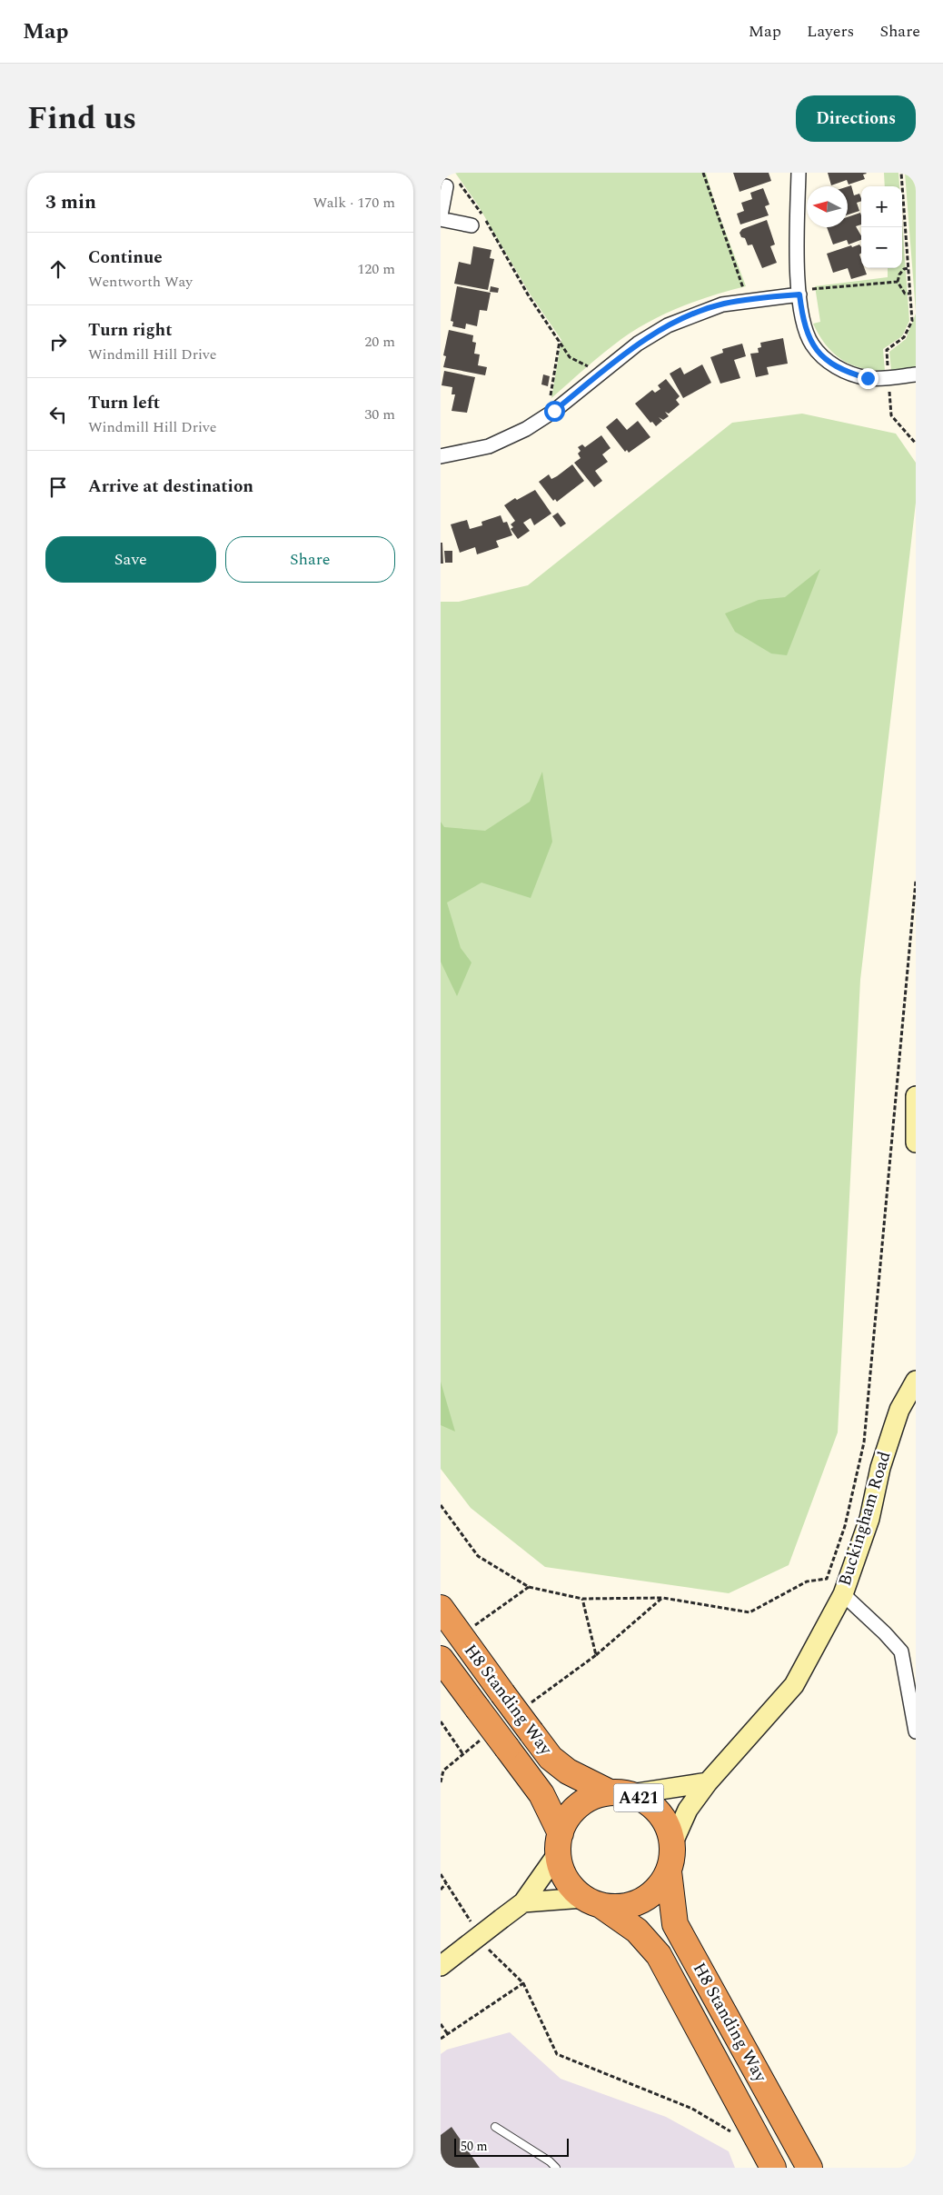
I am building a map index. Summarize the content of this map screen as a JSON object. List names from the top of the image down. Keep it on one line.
{"streets":{"highway":["H8 Standing Way","A421"],"main road":["Buckingham Road"]},"crossings":[["Buckingham Road","H8 Standing Way"],["Buckingham Road","A421"],["H8 Standing Way","A421"]],"scale_bar":"50 m","north":"left","page":{"header":"Map","nav":["Map","Layers","Share"],"title":"Find us","buttons":["Directions",["Save","Share"]],"heading":["3 min","Walk · 170 m"],"map_buttons":["+","−"],"list":[["Continue","Wentworth Way","120 m"],["Turn right","Windmill Hill Drive","20 m"],["Turn left","Windmill Hill Drive","30 m"],"Arrive at destination"],"scale":"50 m"}}
